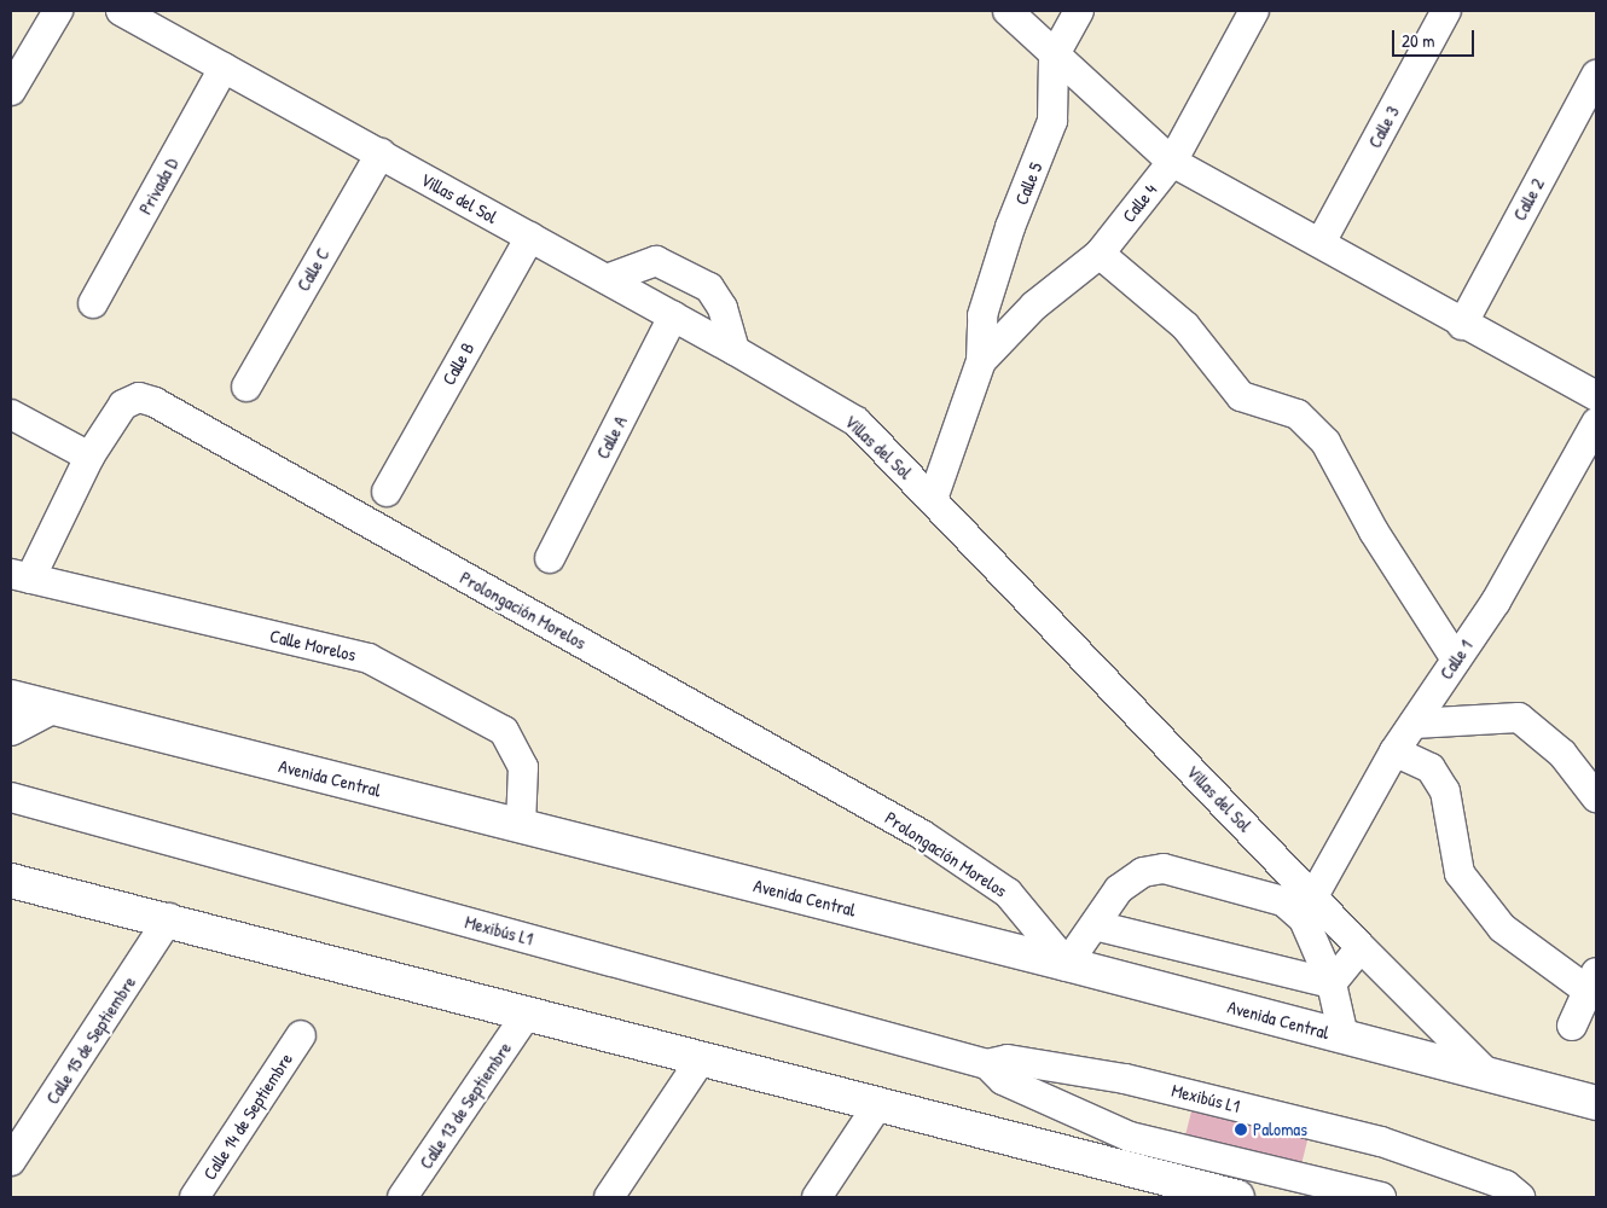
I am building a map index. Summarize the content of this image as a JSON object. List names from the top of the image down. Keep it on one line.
{"streets":{"highway":["Avenida Central"],"street":["Calle 3","Calle 5","Privada D","Villas del Sol","Calle 2","Calle 4","Calle C","Calle B","Calle A","Prolongación Morelos","Calle Morelos","Calle 1","Mexibús L1","Calle 15 de Septiembre","Calle 13 de Septiembre","Calle 14 de Septiembre"]},"crossings":[["Calle 5","Calle 4"],["Privada D","Villas del Sol"],["Villas del Sol","Calle C"],["Villas del Sol","Calle B"],["Villas del Sol","Calle A"],["Villas del Sol","Calle 1"],["Villas del Sol","Avenida Central"],["Prolongación Morelos","Calle Morelos"],["Prolongación Morelos","Avenida Central"],["Calle Morelos","Avenida Central"]],"places":["Palomas"],"scale_bar":"20 m"}
